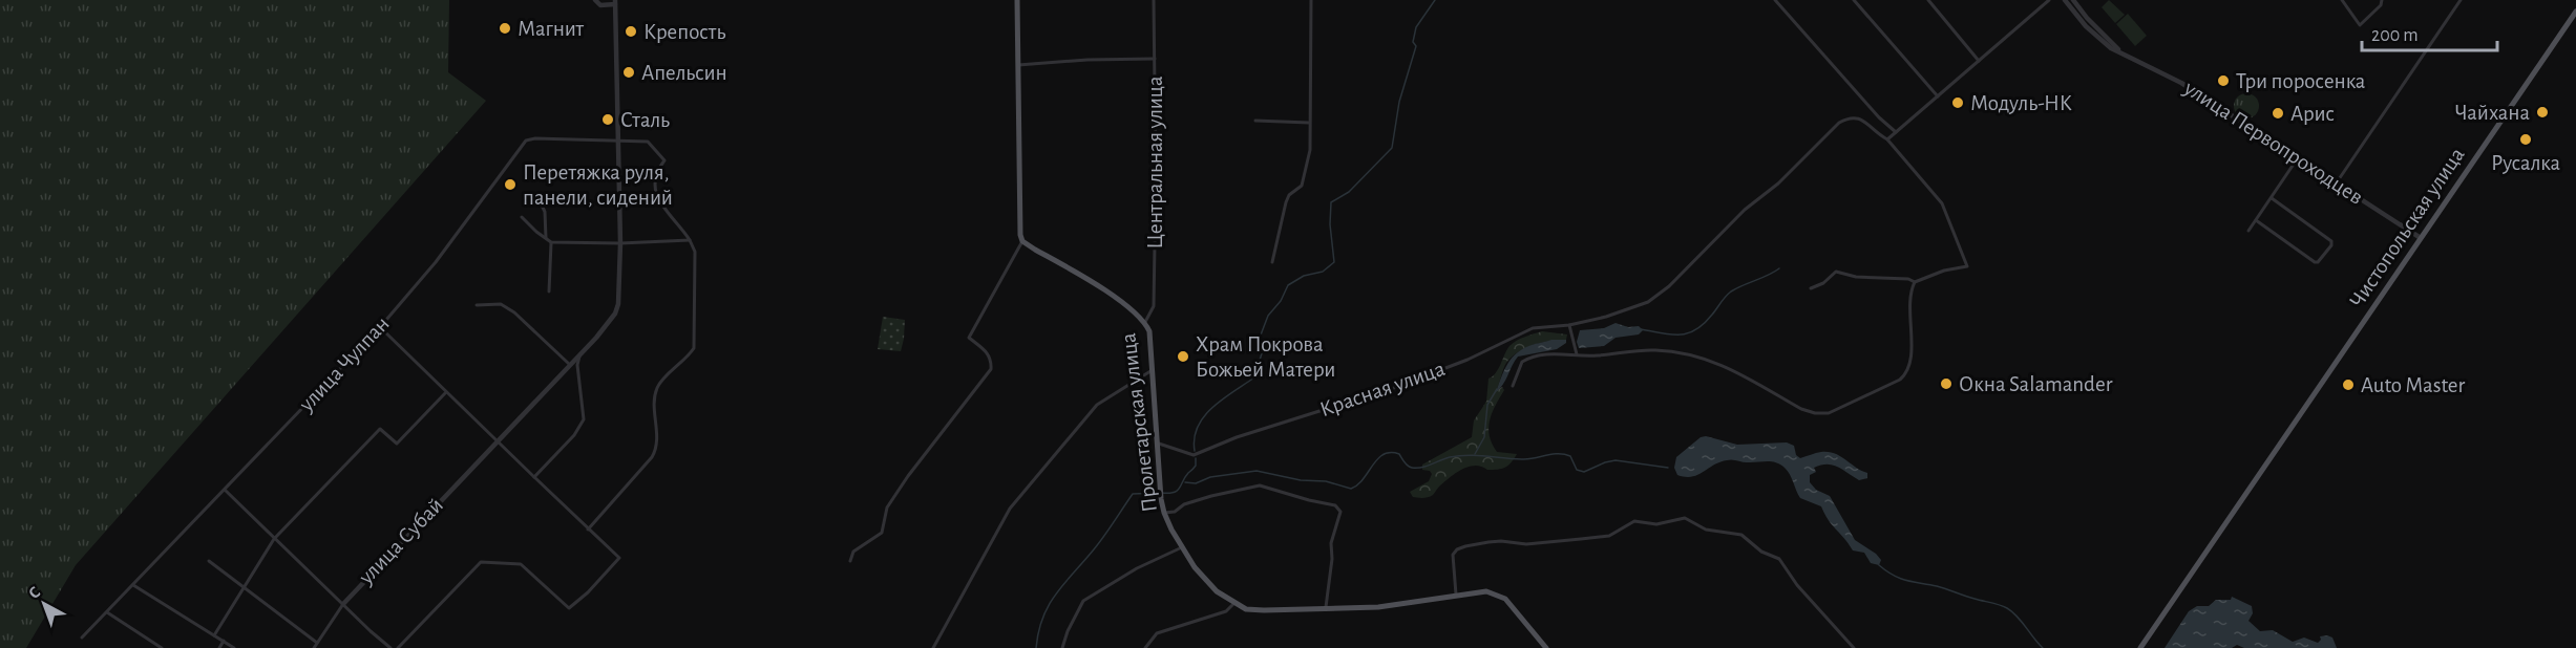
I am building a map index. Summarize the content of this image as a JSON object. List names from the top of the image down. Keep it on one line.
{"streets":{"main road":["Чистопольская улица","Пролетарская улица"],"street":["улица Первопроходцев","Центральная улица","улица Чулпан","Красная улица","улица Субай"]},"crossings":[["улица Первопроходцев","Чистопольская улица"],["Центральная улица","Пролетарская улица"],["улица Чулпан","улица Субай"],["Красная улица","Пролетарская улица"]],"places":["Магнит","Крепость","Апельсин","Три поросенка","Модуль-НК","Чайхана","Арис","Сталь","Русалка","Перетяжка руля, панели, сидений","Храм Покрова Божьей Матери","Окна Salamander","Auto Master"],"scale_bar":"200 m","north":"top left"}
